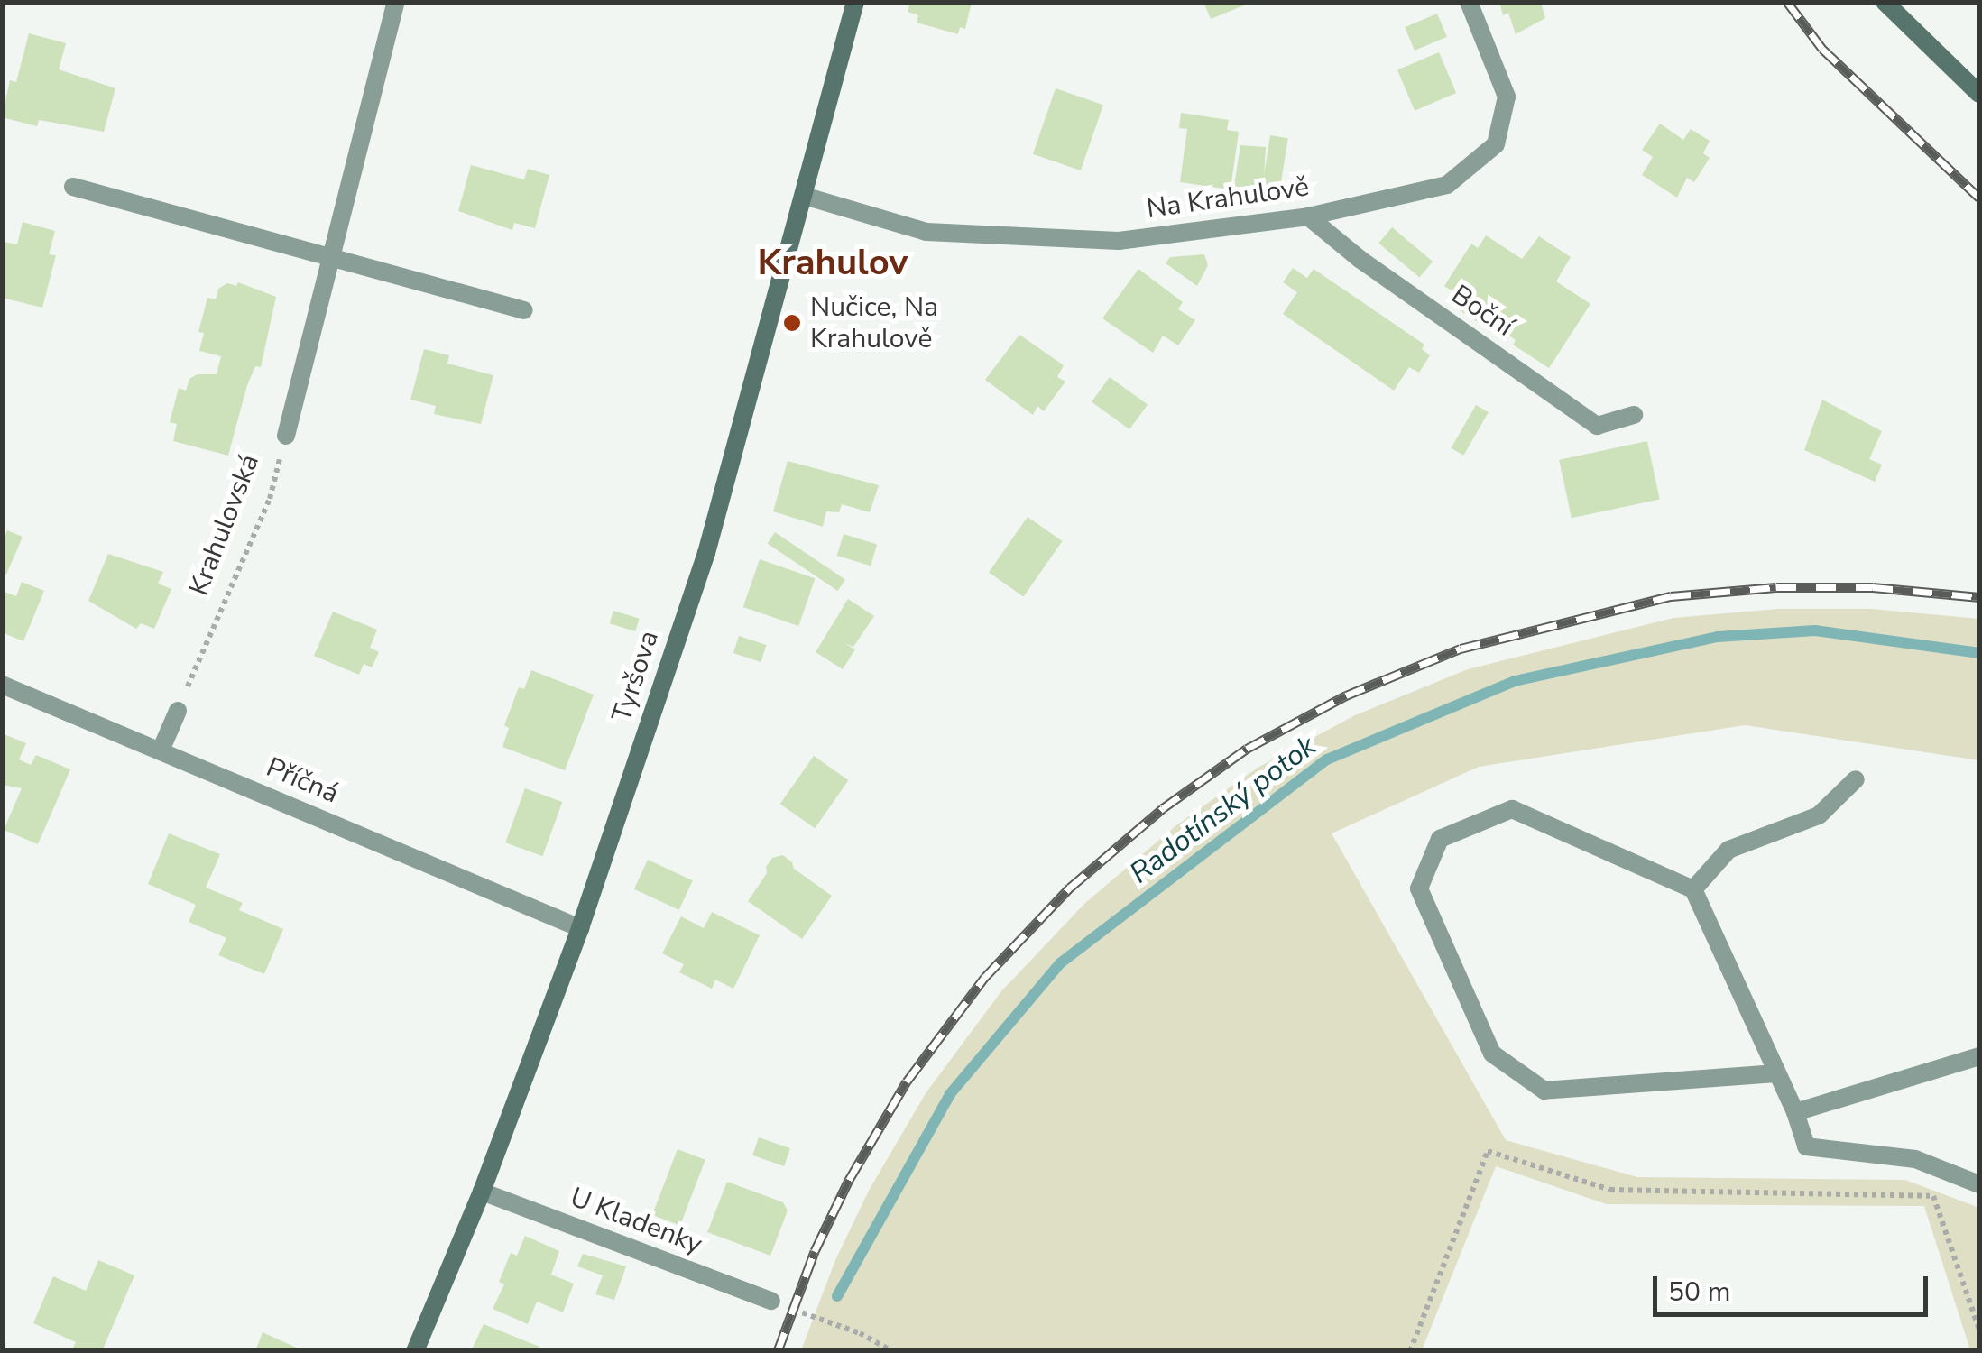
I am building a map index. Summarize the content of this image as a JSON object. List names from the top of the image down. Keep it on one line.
{"streets":{"street":["Na Krahulově","Boční","Krahulovská","Tyršova","Příčná","U Kladenky"]},"crossings":[["Na Krahulově","Boční"],["Na Krahulově","Tyršova"],["Tyršova","Příčná"],["Tyršova","U Kladenky"]],"districts":["Krahulov"],"water":["Radotínský potok"],"places":["Nučice, Na Krahulově"],"scale_bar":"50 m"}
